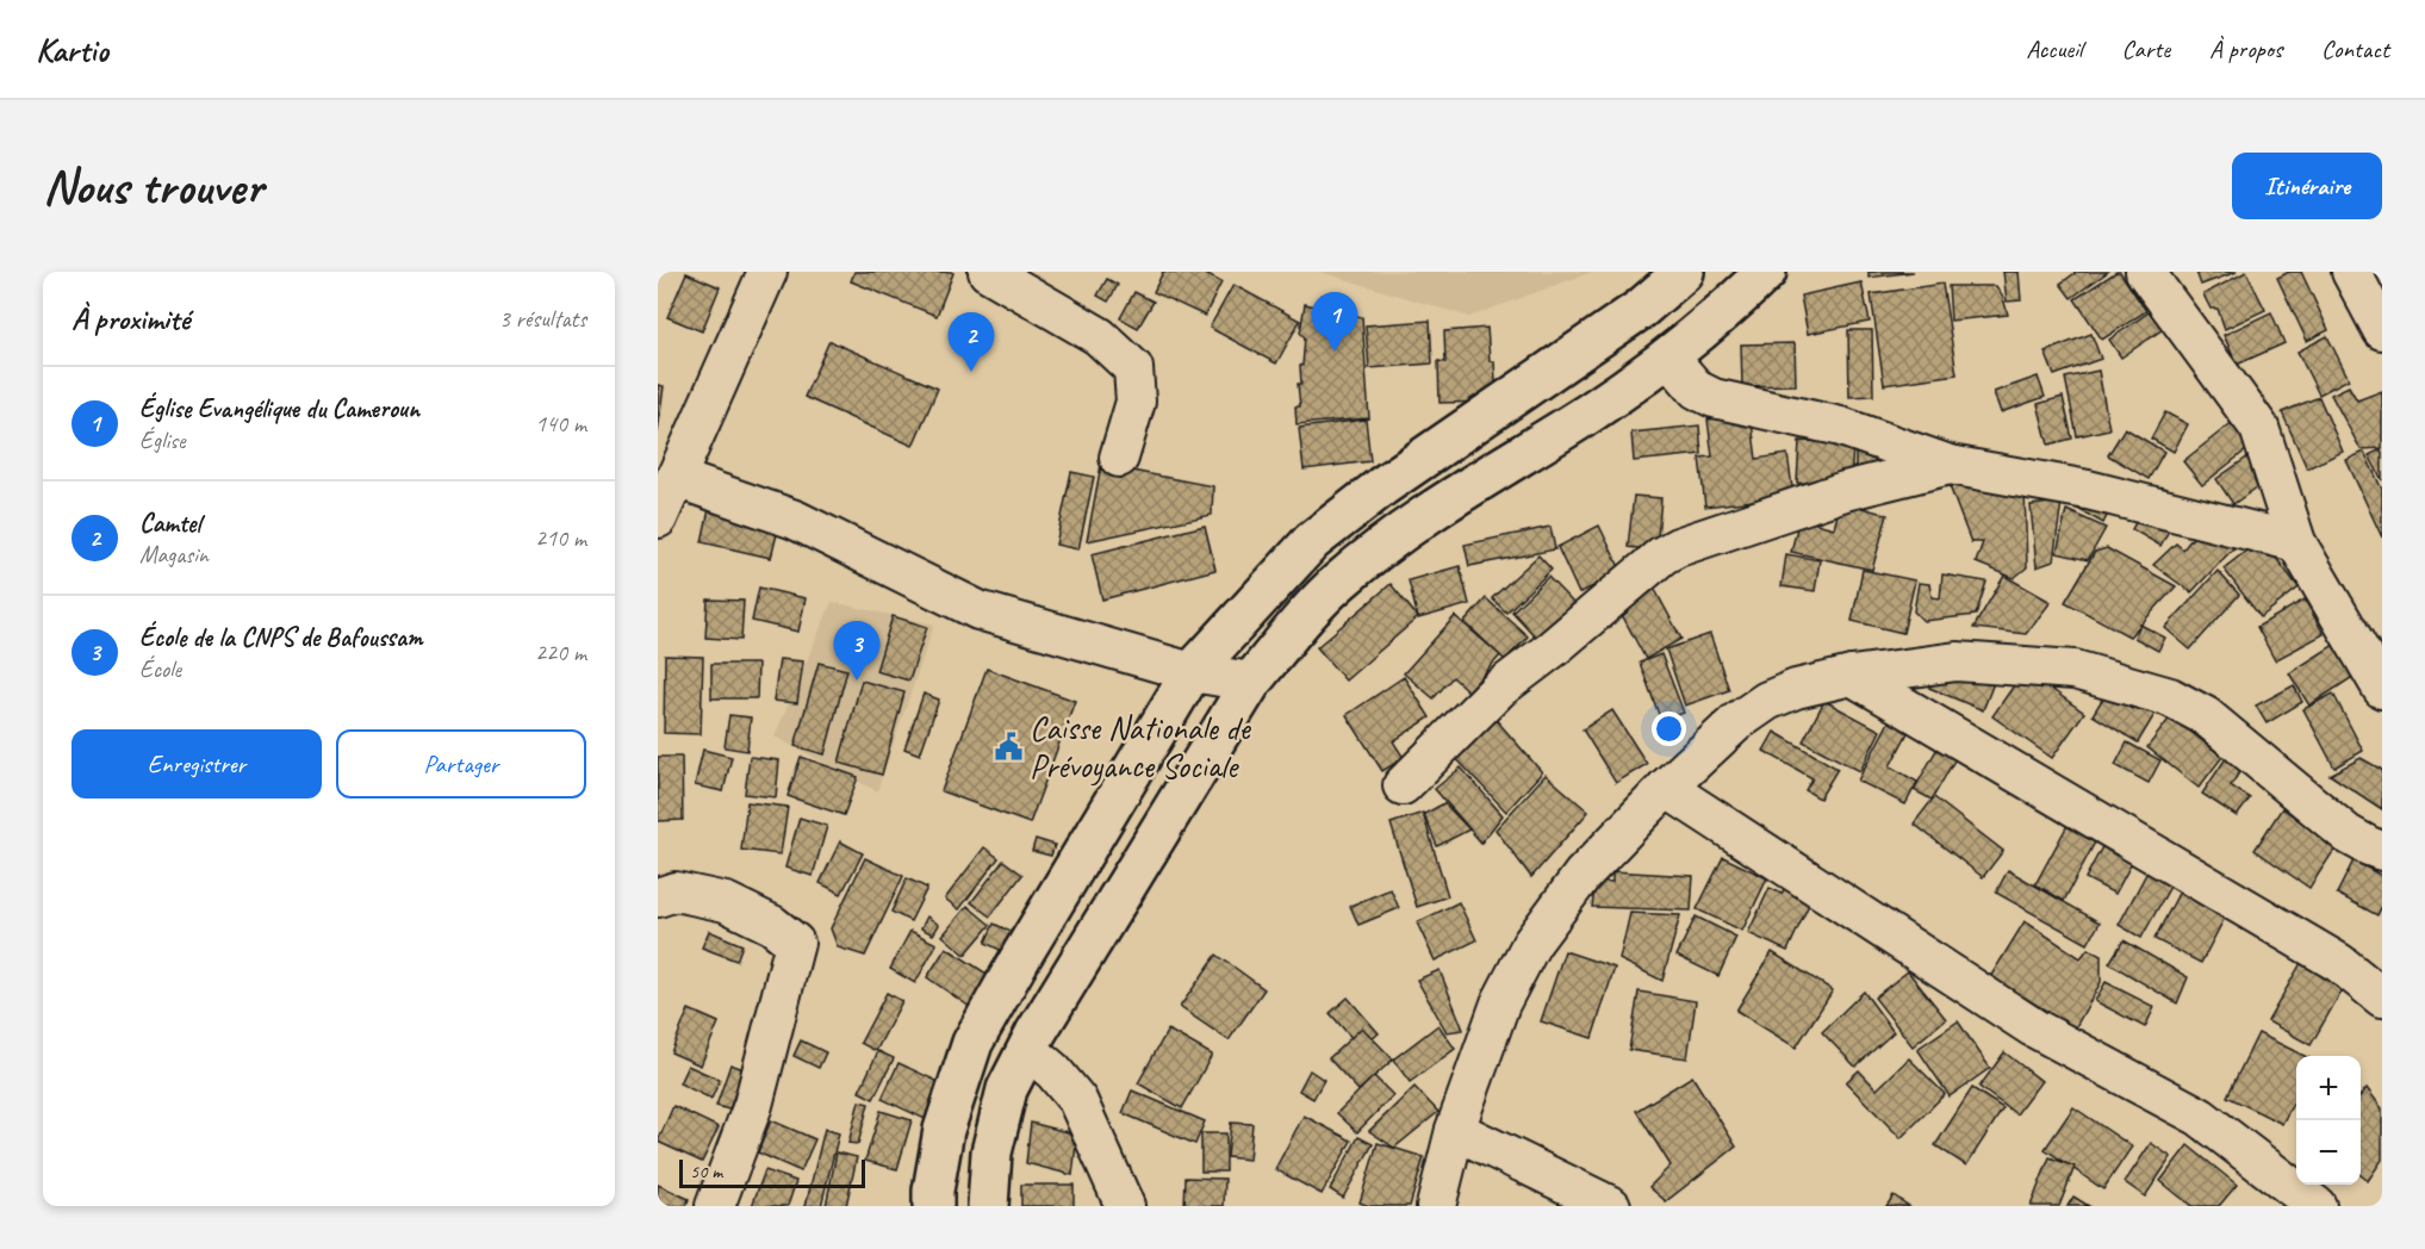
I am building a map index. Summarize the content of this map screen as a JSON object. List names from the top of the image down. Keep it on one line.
{"places":{"public building":["Caisse Nationale de Prévoyance Sociale"]},"scale_bar":"50 m","page":{"header":"Kartio","nav":["Accueil","Carte","À propos","Contact"],"buttons":["Itinéraire",["Enregistrer","Partager"]],"title":"Nous trouver","heading":["À proximité","3 résultats"],"pins":["1","2","3"],"list":[{"mark":"1","name":"Église Evangélique du Cameroun","note":"Église","value":"140 m"},{"mark":"2","name":"Camtel","note":"Magasin","value":"210 m"},{"mark":"3","name":"École de la CNPS de Bafoussam","note":"École","value":"220 m"}],"map_buttons":["+","−"],"scale":"50 m"}}
